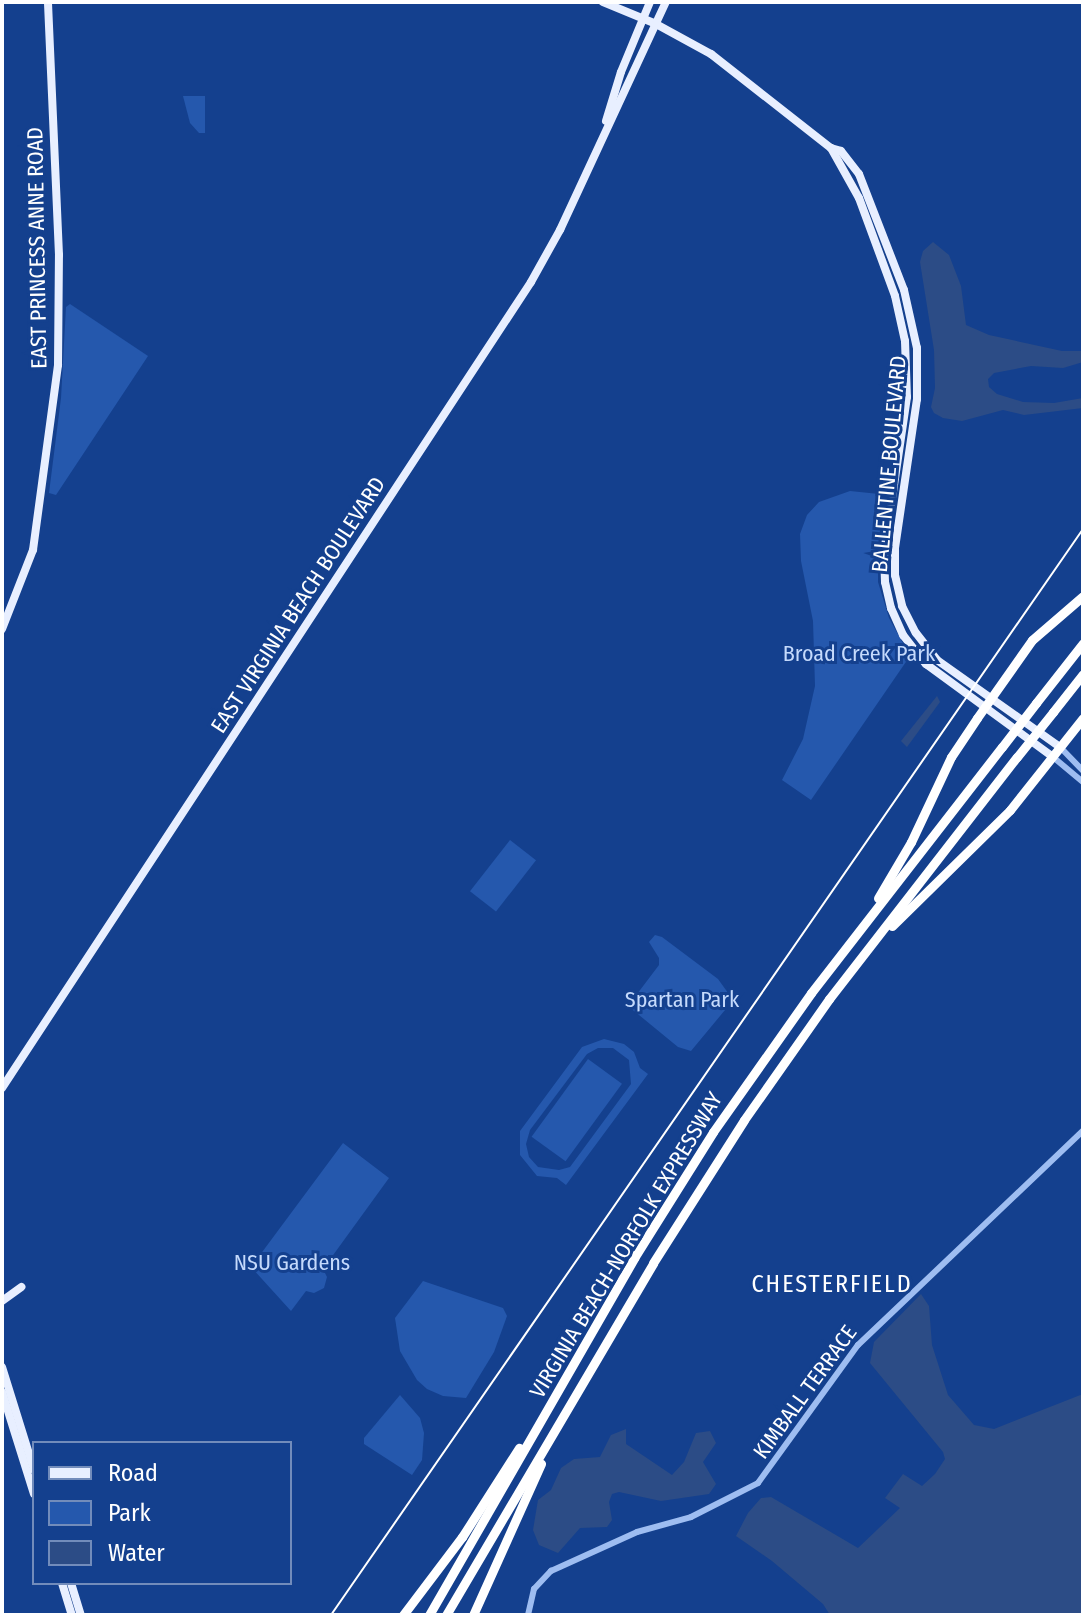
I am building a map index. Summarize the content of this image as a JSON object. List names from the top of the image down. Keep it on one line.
{"streets":{"highway":["VIRGINIA BEACH-NORFOLK EXPRESSWAY"],"main road":["EAST PRINCESS ANNE ROAD","BALLENTINE BOULEVARD","EAST VIRGINIA BEACH BOULEVARD"],"street":["KIMBALL TERRACE"]},"crossings":[["BALLENTINE BOULEVARD","EAST VIRGINIA BEACH BOULEVARD"]],"districts":["CHESTERFIELD"],"parks":["Broad Creek Park","Spartan Park","NSU Gardens"],"legend":["Road","Park","Water"]}
